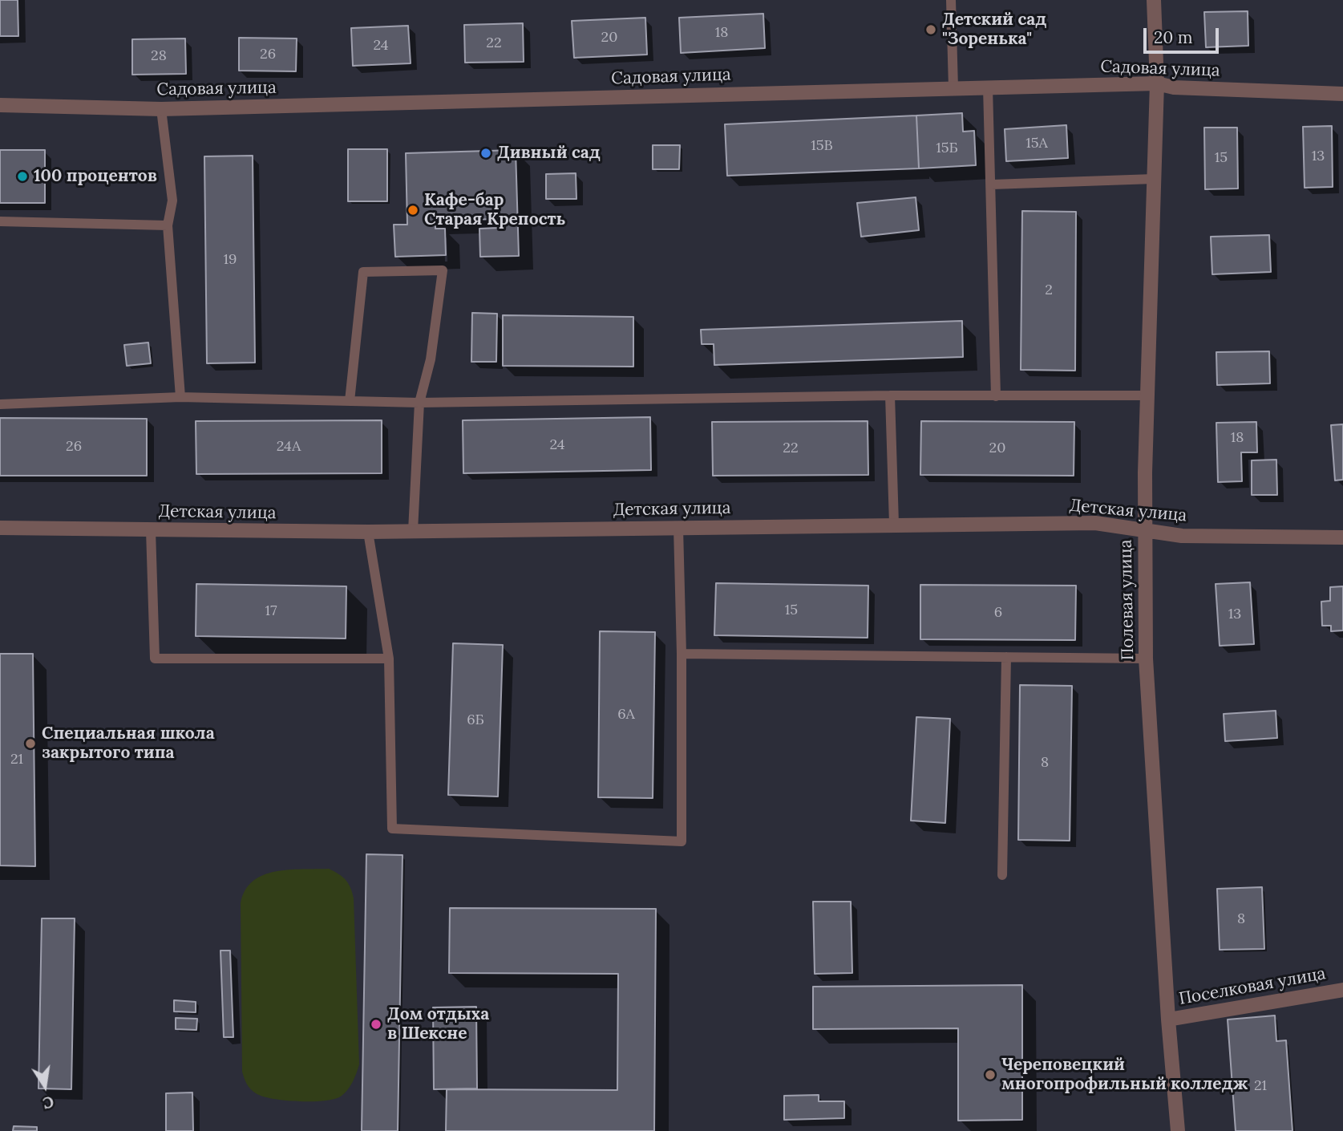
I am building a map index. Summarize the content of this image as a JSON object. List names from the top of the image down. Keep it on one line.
{"streets":{"street":["Садовая улица","Детская улица","Полевая улица","Поселковая улица"]},"crossings":[["Садовая улица","Полевая улица"],["Детская улица","Полевая улица"],["Полевая улица","Поселковая улица"]],"places":["Детский сад \"Зоренька\"","Дивный сад","100 процентов","Кафе-бар Старая Крепость","Специальная школа закрытого типа","Дом отдыха в Шекснe","Череповецкий многопрофильный колледж"],"house_numbers":["18","20","22","24","26","28","15А","15В","15Б","13","15","19","2","18","24","26","24А","22","20","15","17","6","13","6А","6Б","21","8","8","21"],"scale_bar":"20 m","north":"bottom"}
